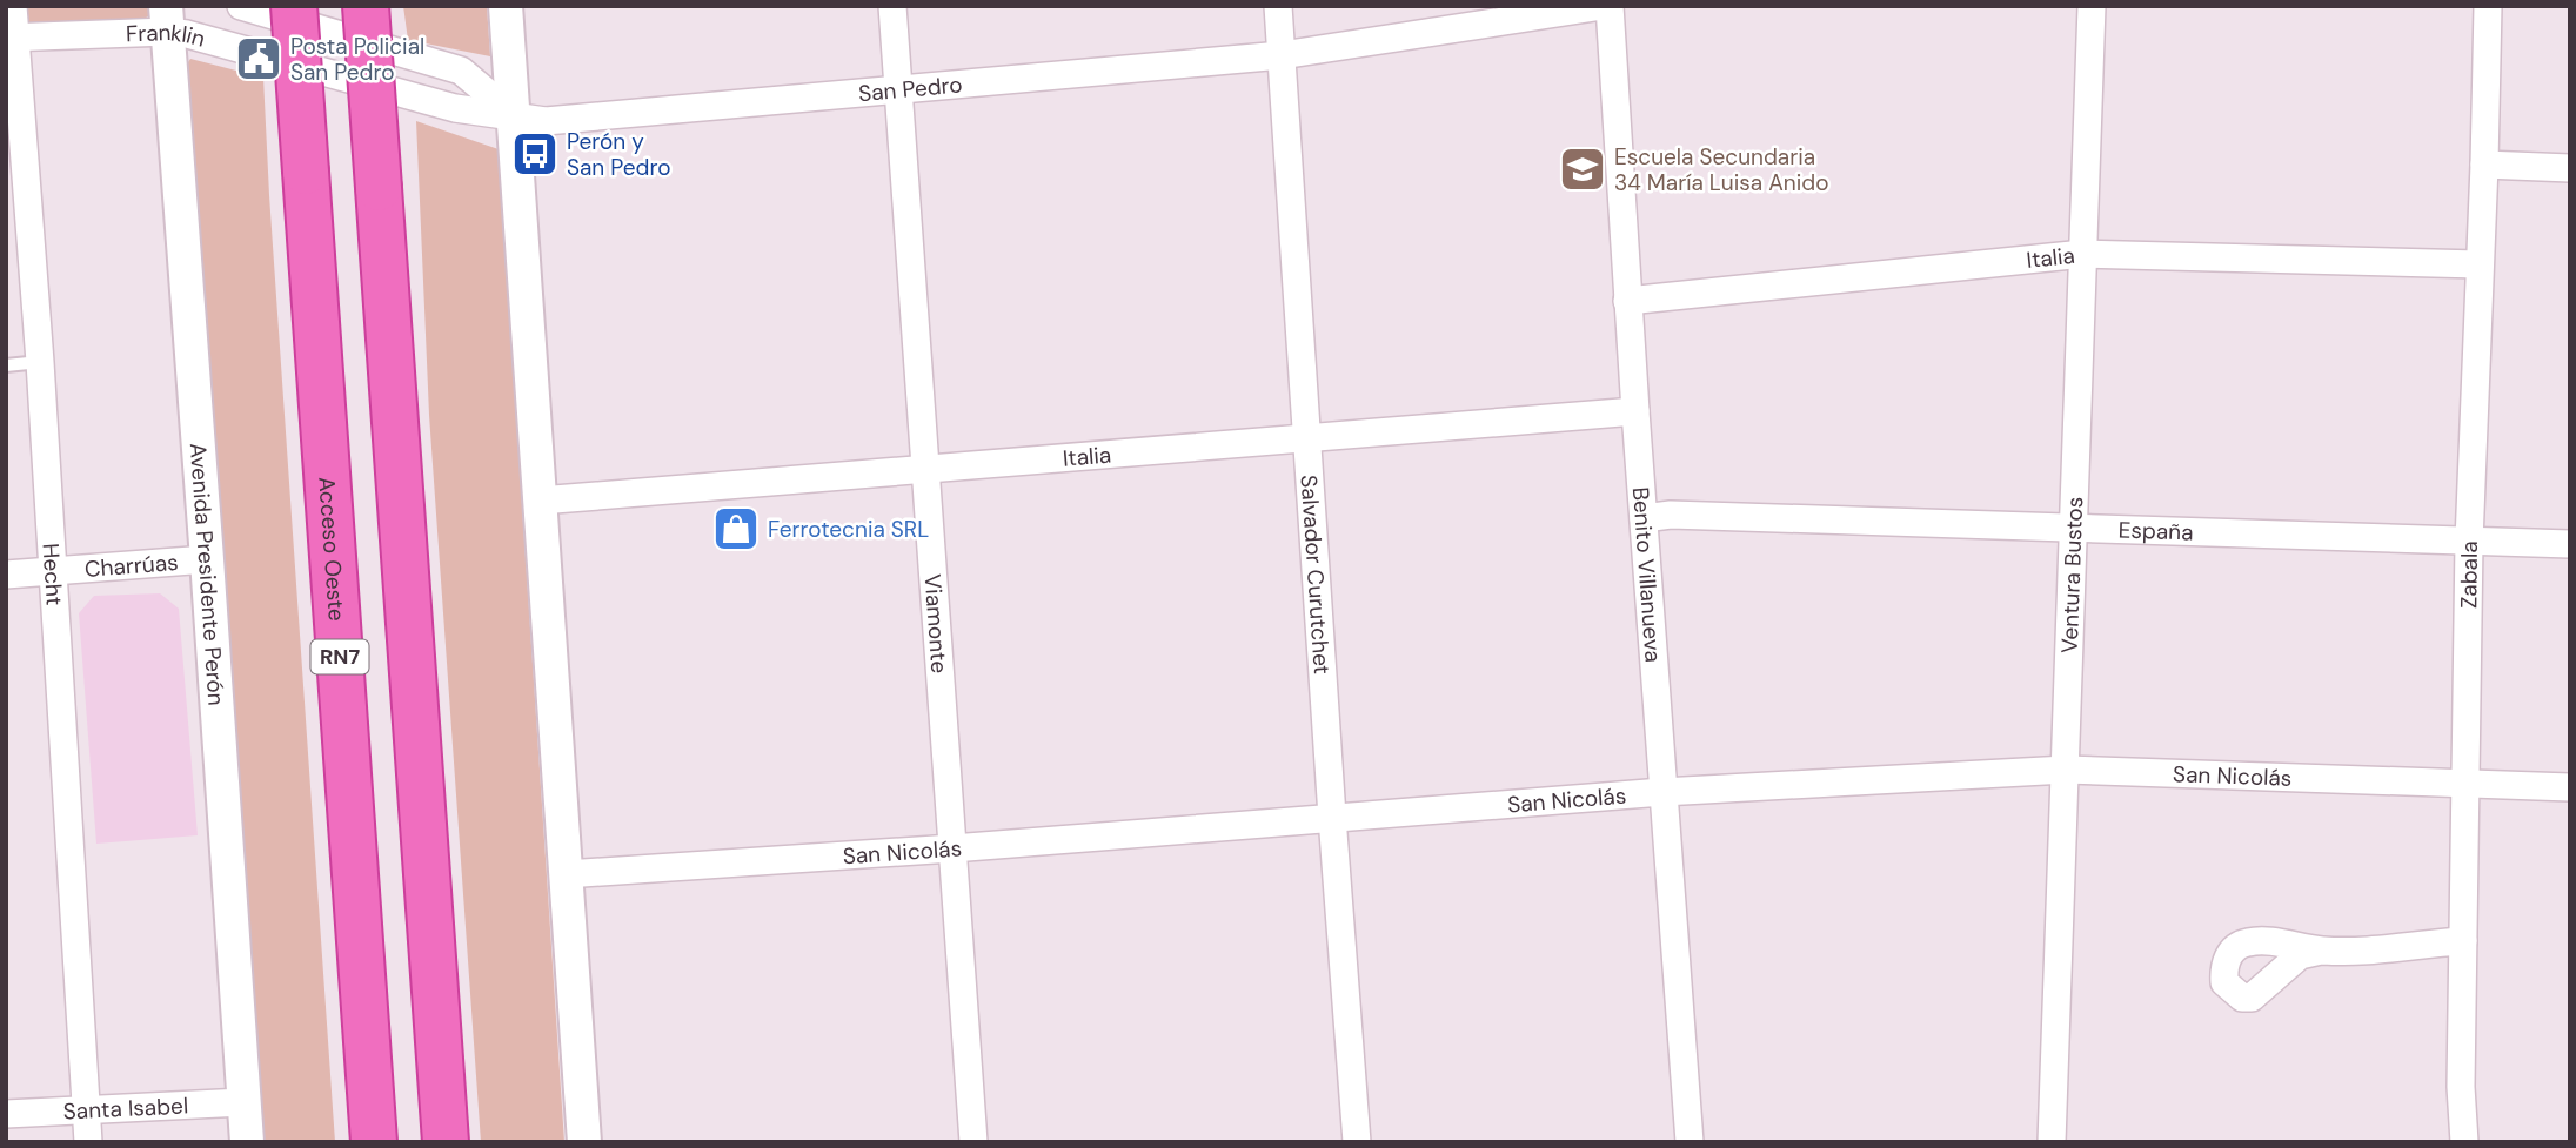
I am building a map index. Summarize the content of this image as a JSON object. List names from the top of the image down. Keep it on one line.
{"streets":{"highway":["Acceso Oeste","RN7"],"street":["Franklin","San Pedro","Italia","España","Charrúas","Hecht","Avenida Presidente Perón","Ventura Bustos","Zabala","Salvador Curutchet","Benito Villanueva","Viamonte","San Nicolás","Santa Isabel"]},"crossings":[["Franklin","San Pedro"],["Franklin","Hecht"],["Franklin","Avenida Presidente Perón"],["San Pedro","Salvador Curutchet"],["San Pedro","Viamonte"],["Italia","Ventura Bustos"],["Italia","Zabala"],["Italia","Salvador Curutchet"],["Italia","Benito Villanueva"],["Italia","Viamonte"],["España","Ventura Bustos"],["España","Zabala"],["España","Benito Villanueva"],["Charrúas","Hecht"],["Charrúas","Avenida Presidente Perón"],["Hecht","Santa Isabel"],["Avenida Presidente Perón","Santa Isabel"],["Ventura Bustos","San Nicolás"],["Zabala","San Nicolás"],["Salvador Curutchet","San Nicolás"],["Benito Villanueva","San Nicolás"],["Viamonte","San Nicolás"]],"places":{"public building":["Posta Policial San Pedro"],"bus stop":["Perón y San Pedro"],"school or university":["Escuela Secundaria 34 María Luisa Anido"],"shop":["Ferrotecnia SRL"]}}
